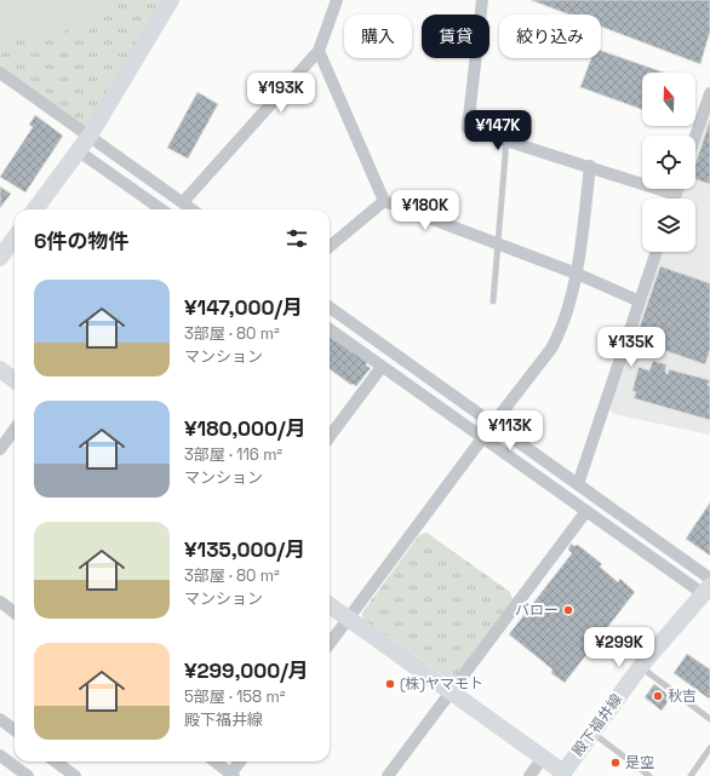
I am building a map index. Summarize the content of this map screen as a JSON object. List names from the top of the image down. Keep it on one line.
{"streets":{"street":["殿下福井線"]},"places":["バロー","(株)ヤマモト","秋吉","是空"],"north":"top","page":{"chip":["購入","賃貸","絞り込み"],"price":["¥193K","¥147K","¥180K","¥135K","¥113K","¥299K"],"heading":"6件の物件","list":[{"name":"¥147,000/月","note":"3部屋 · 80 m² · マンション"},{"name":"¥180,000/月","note":"3部屋 · 116 m² · マンション"},{"name":"¥135,000/月","note":"3部屋 · 80 m² · マンション"},{"name":"¥299,000/月","note":"5部屋 · 158 m² · 殿下福井線"}]}}
